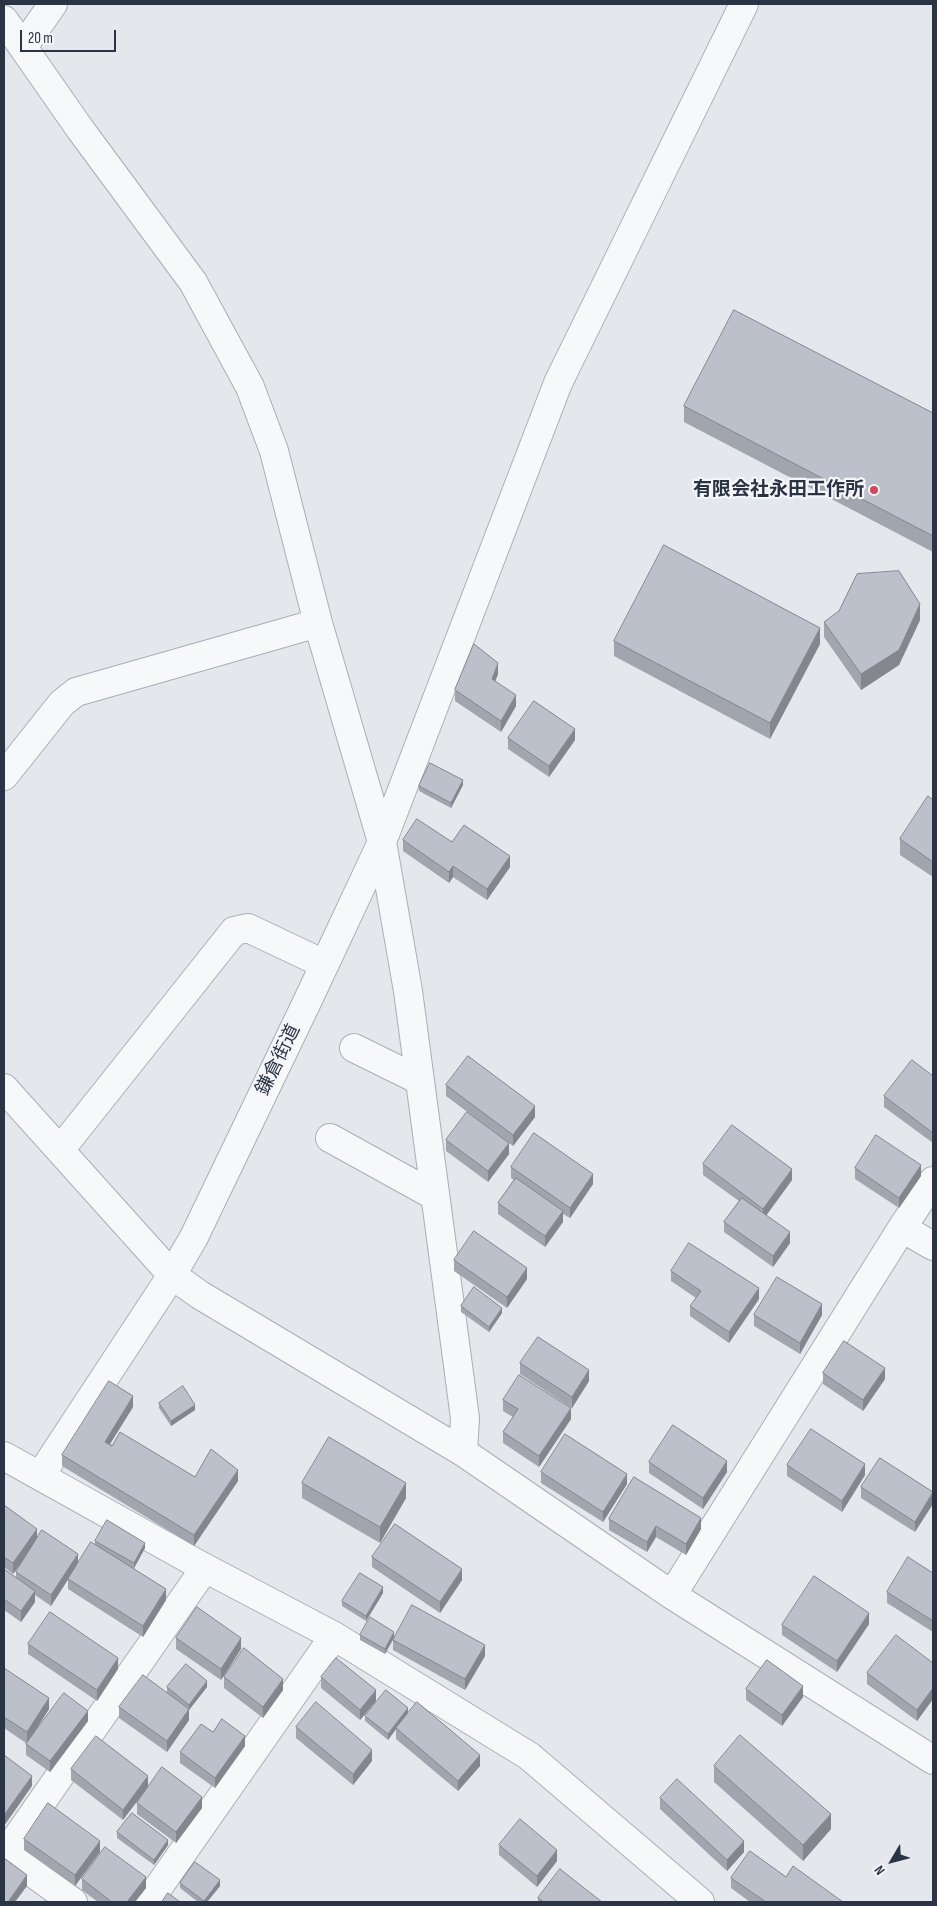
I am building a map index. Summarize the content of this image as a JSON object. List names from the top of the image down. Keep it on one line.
{"streets":{"street":["鎌倉街道"]},"places":["有限会社永田工作所"],"scale_bar":"20 m","north":"bottom left"}
